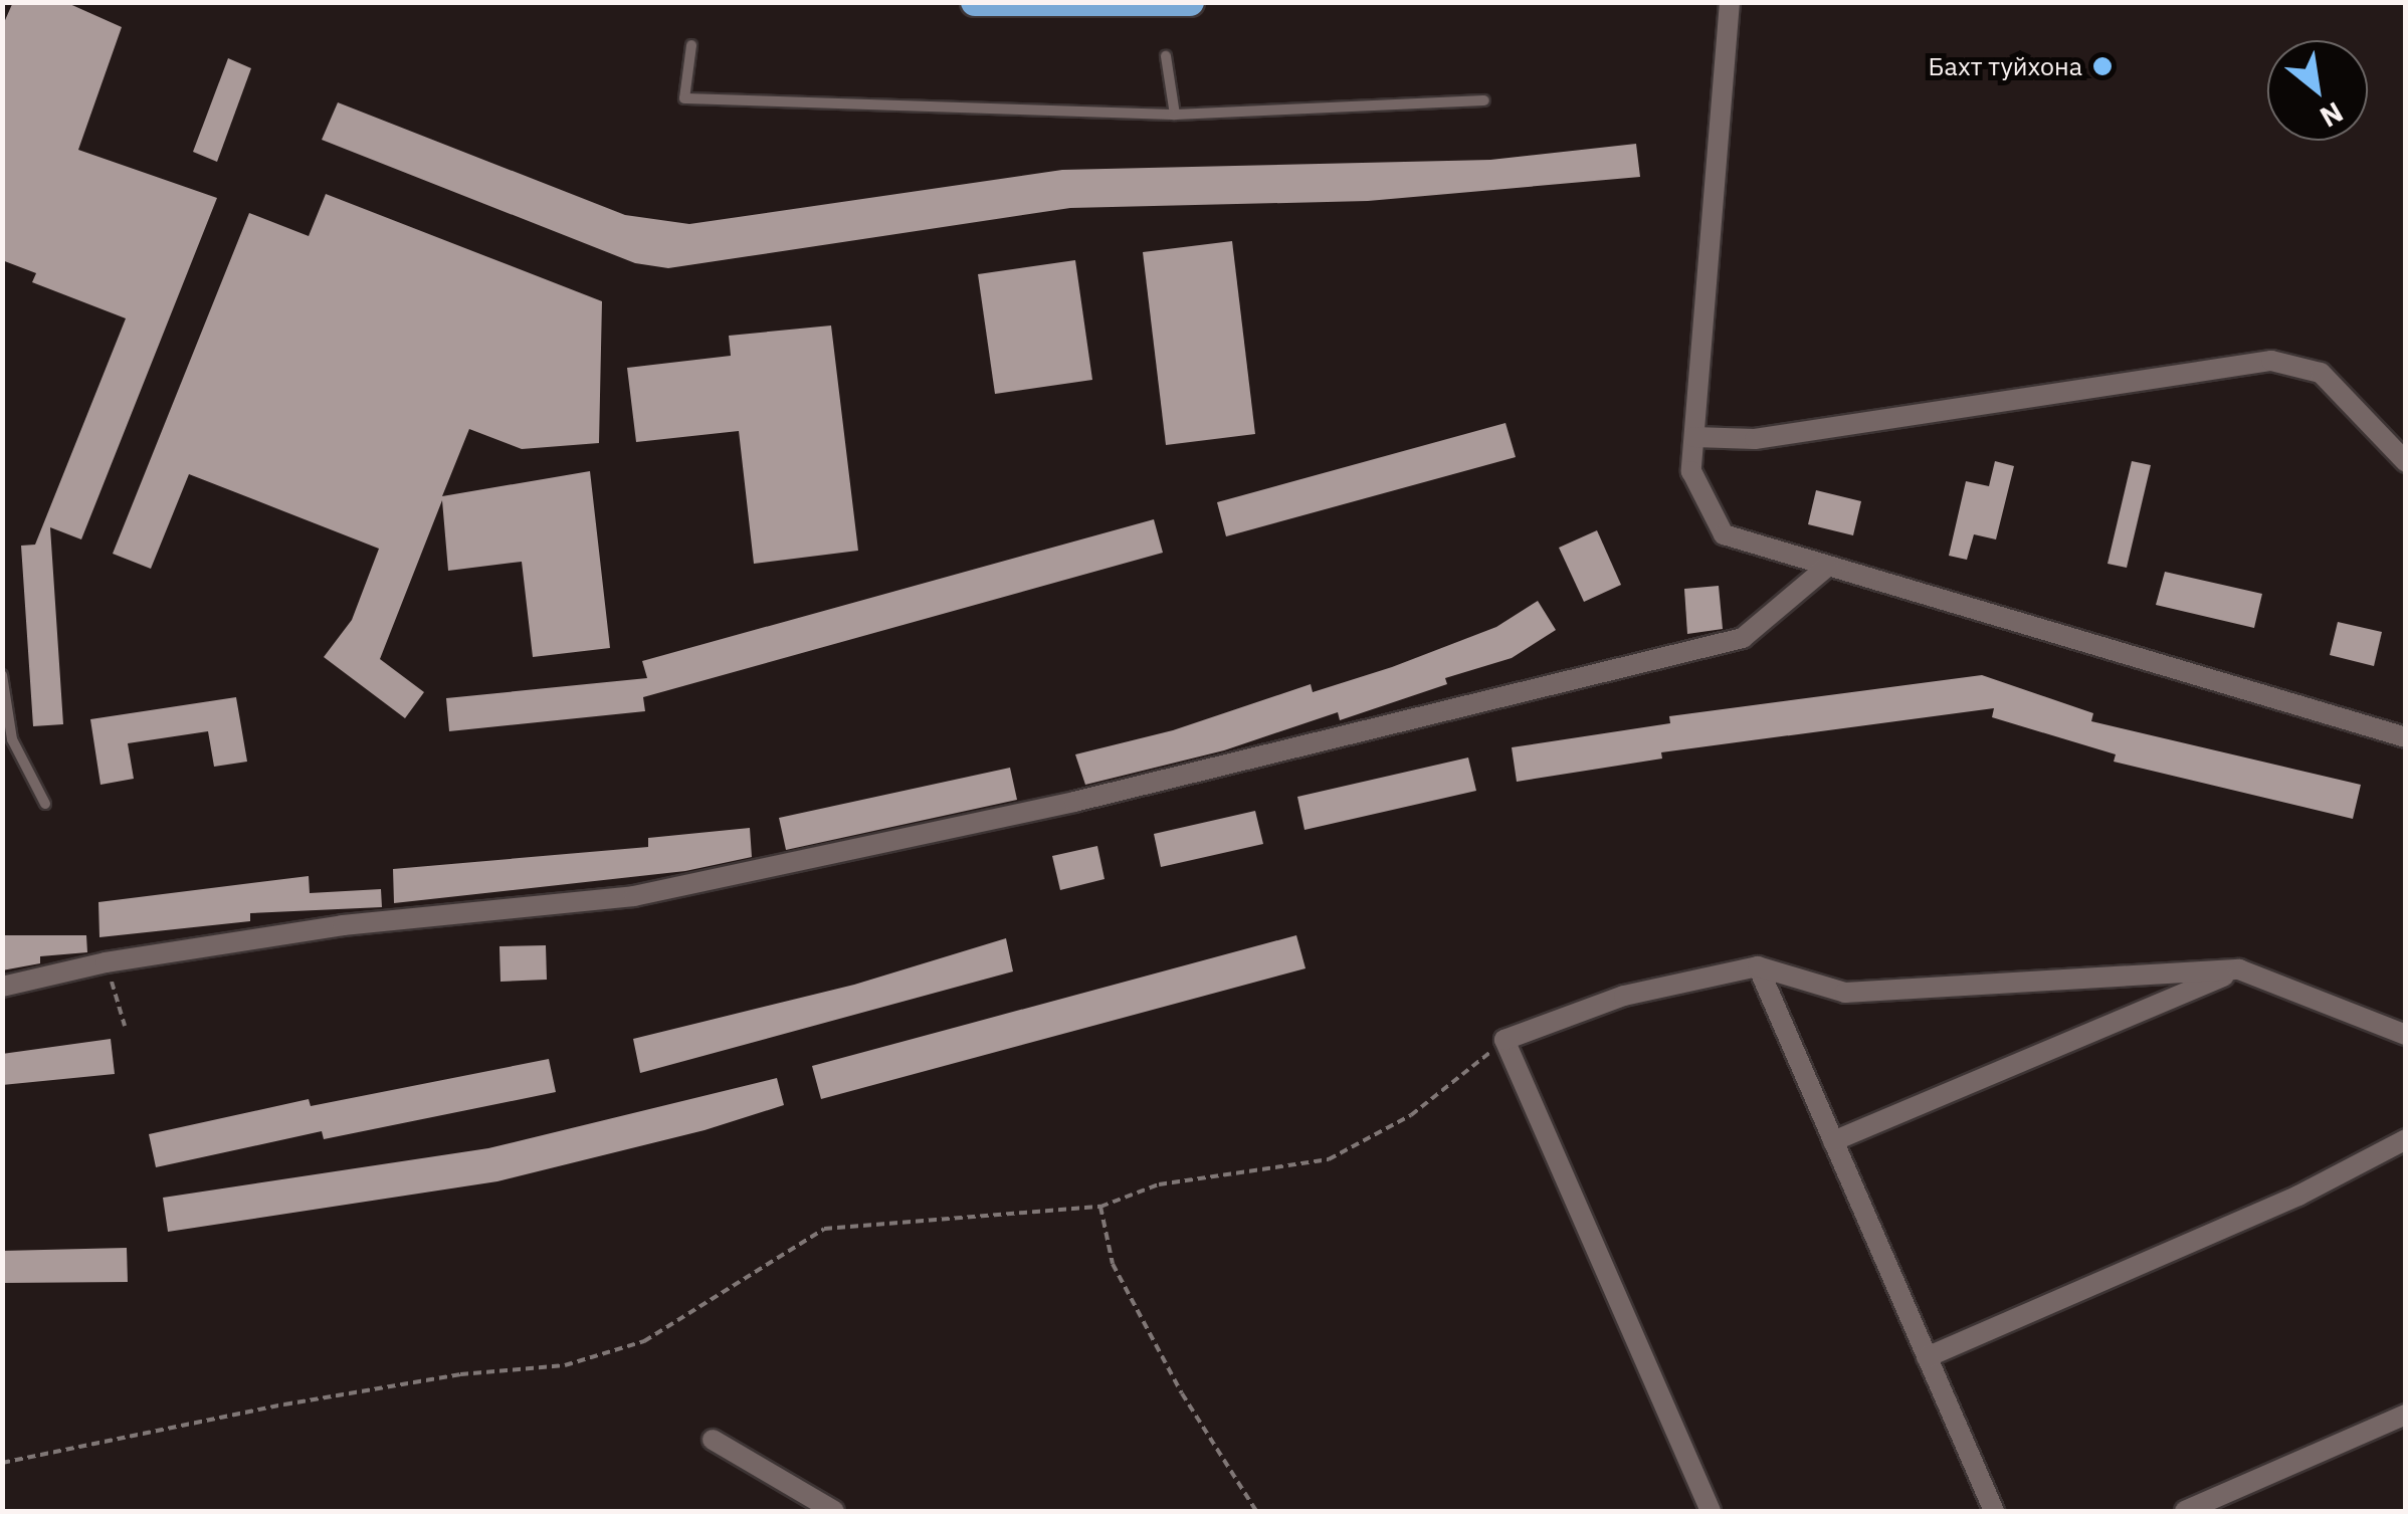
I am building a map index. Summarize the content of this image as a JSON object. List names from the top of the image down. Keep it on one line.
{"places":["Бахт туйхона"],"north":"bottom right"}
